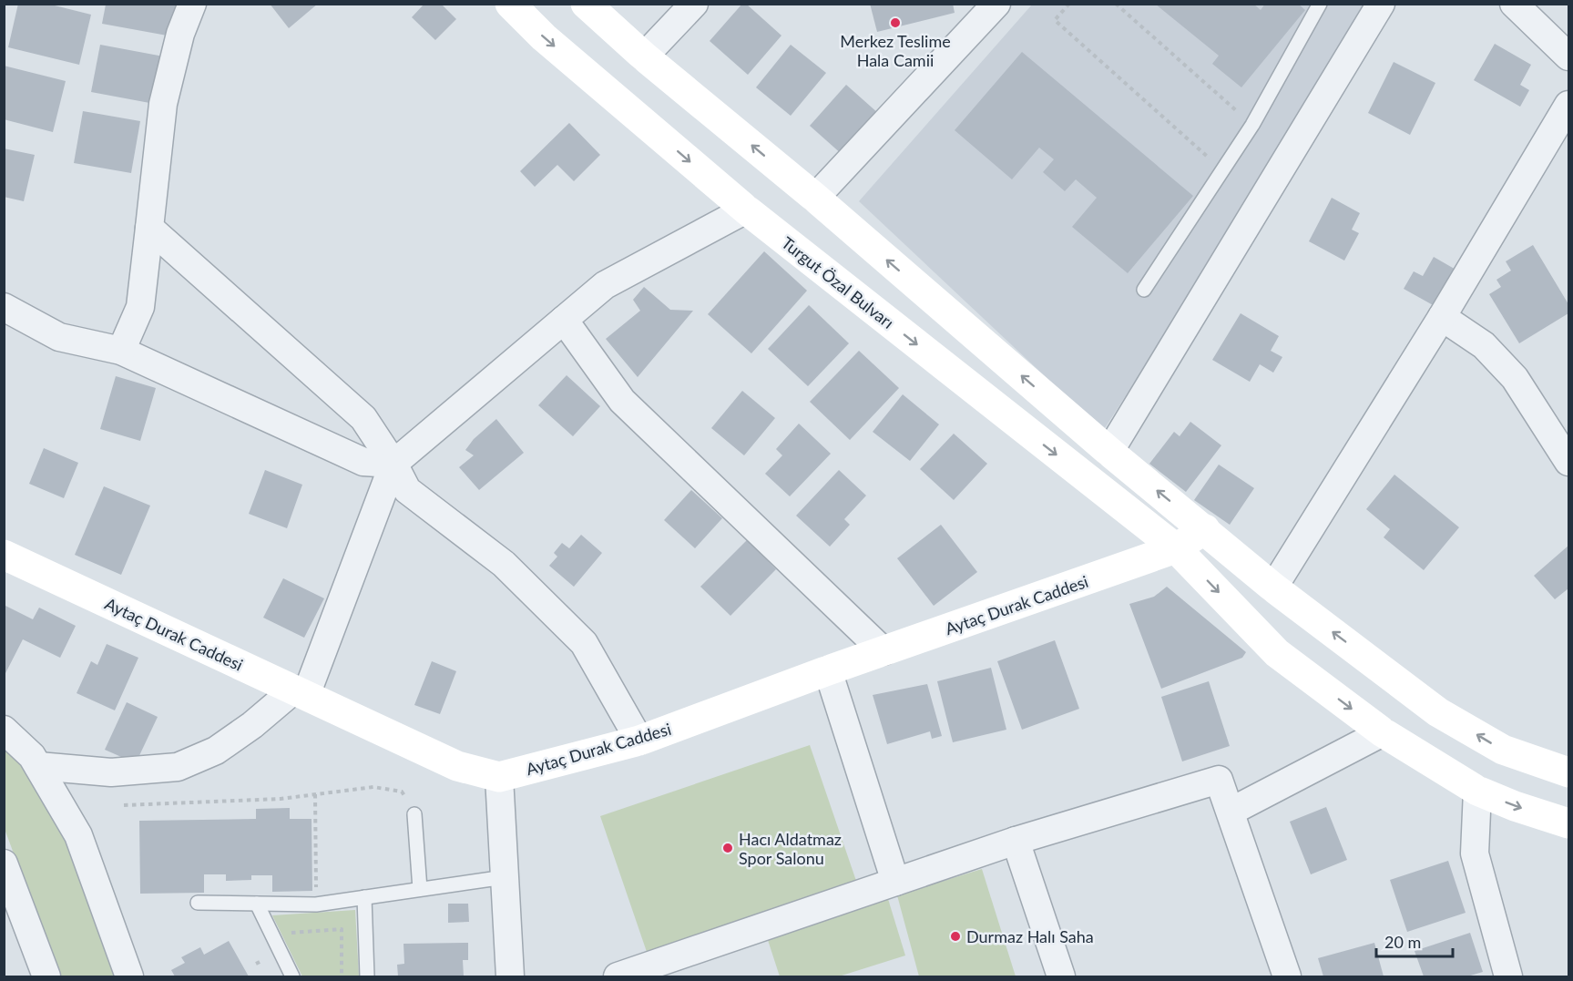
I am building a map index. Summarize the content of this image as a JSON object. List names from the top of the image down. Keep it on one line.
{"streets":{"main road":["Turgut Özal Bulvarı","Aytaç Durak Caddesi"]},"crossings":[["Turgut Özal Bulvarı","Aytaç Durak Caddesi"]],"places":["Merkez Teslime Hala Camii","Hacı Aldatmaz Spor Salonu","Durmaz Halı Saha"],"scale_bar":"20 m"}
